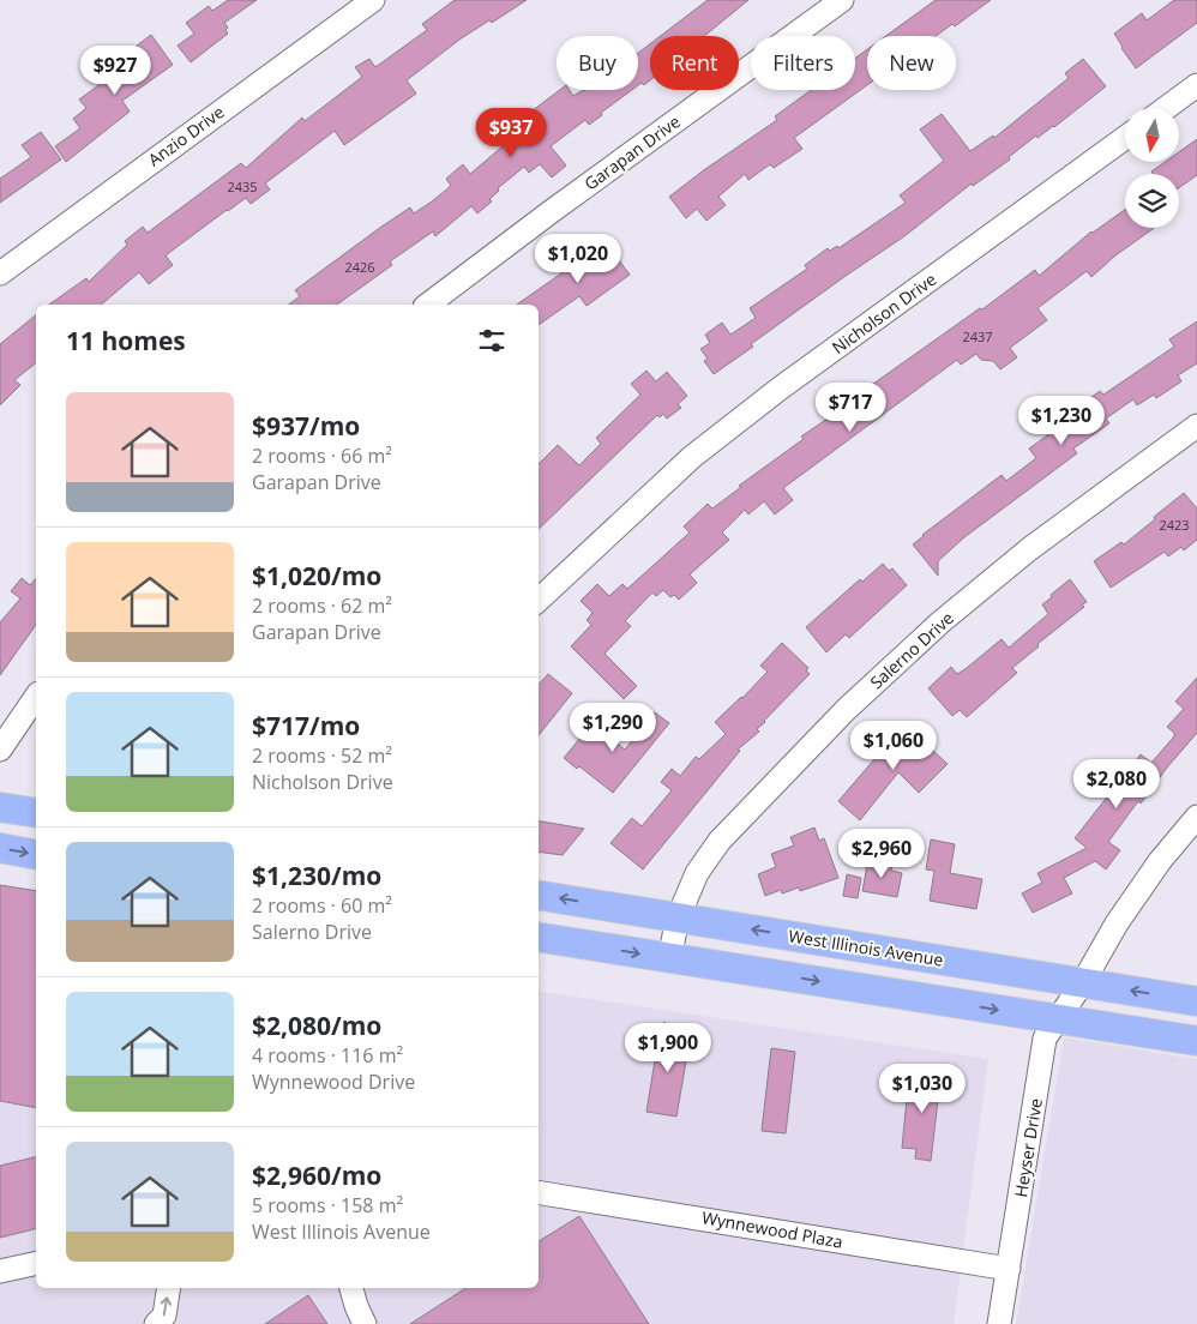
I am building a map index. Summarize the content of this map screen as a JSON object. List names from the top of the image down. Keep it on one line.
{"streets":{"main road":["West Illinois Avenue"],"street":["Anzio Drive","Garapan Drive","Nicholson Drive","Salerno Drive","Heyser Drive","Wynnewood Plaza"]},"crossings":[["Salerno Drive","West Illinois Avenue"],["West Illinois Avenue","Heyser Drive"],["Heyser Drive","Wynnewood Plaza"]],"house_numbers":["2435","2426","2437","2423"],"north":"bottom","page":{"chip":["Buy","Rent","Filters","New"],"price":["$927","$937","$1,020","$717","$1,230","$1,290","$1,060","$2,080","$2,960","$1,900","$1,030"],"heading":"11 homes","list":[{"name":"$937/mo","note":"2 rooms · 66 m² · Garapan Drive"},{"name":"$1,020/mo","note":"2 rooms · 62 m² · Garapan Drive"},{"name":"$717/mo","note":"2 rooms · 52 m² · Nicholson Drive"},{"name":"$1,230/mo","note":"2 rooms · 60 m² · Salerno Drive"},{"name":"$2,080/mo","note":"4 rooms · 116 m² · Wynnewood Drive"},{"name":"$2,960/mo","note":"5 rooms · 158 m² · West Illinois Avenue"}]}}
